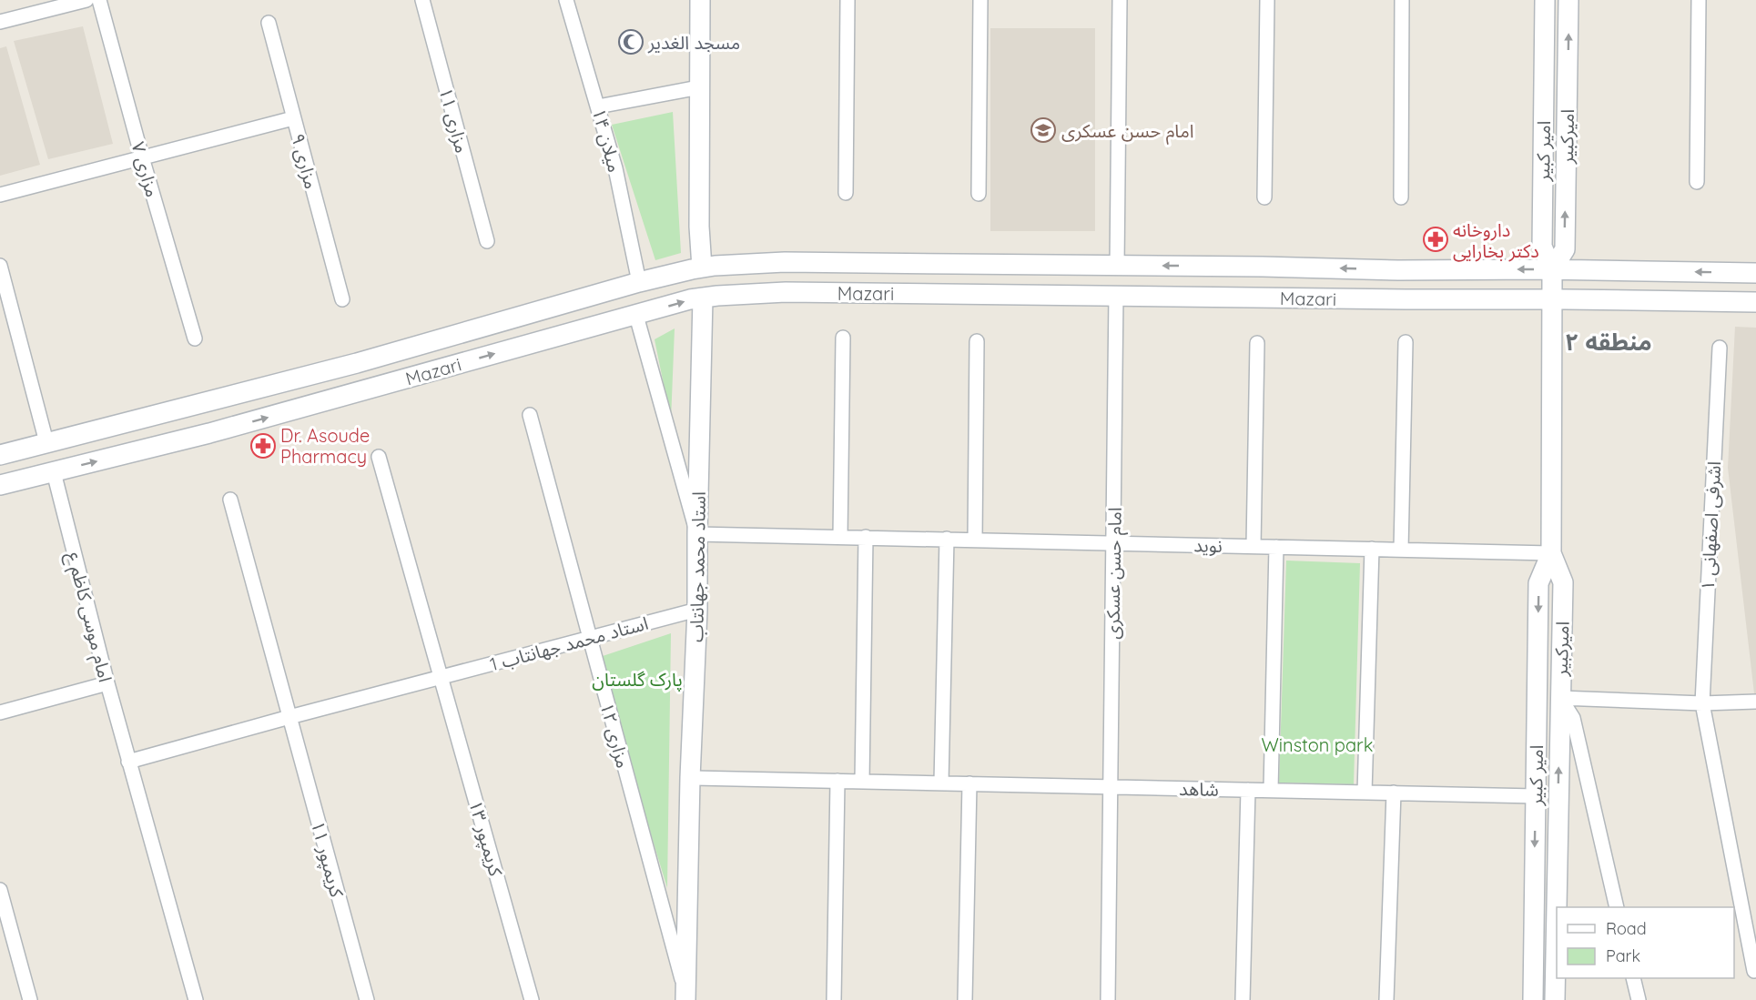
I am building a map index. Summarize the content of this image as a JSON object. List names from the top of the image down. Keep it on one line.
{"streets":{"main road":["امیرکبیر","امیر کبیر","Mazari","استاد محمد جهانتاب"],"street":["مزاری ۱۱","میلان ۱۴","مزاری ۹","مزاری ۷","اشرفی اصفهانی ۱","نوید","امام حسن عسکری","امام موسی کاظم ع","استاد محمد جهانتاب 1","مزاری ۱۲","شاهد","کریمپور ۱۳","کریمپور ۱۱"]},"crossings":[["امیرکبیر","امیر کبیر"],["امیرکبیر","Mazari"],["امیرکبیر","نوید"],["میلان ۱۴","Mazari"],["امیر کبیر","Mazari"],["امیر کبیر","نوید"],["امیر کبیر","شاهد"],["Mazari","استاد محمد جهانتاب"],["Mazari","امام حسن عسکری"],["Mazari","امام موسی کاظم ع"],["نوید","استاد محمد جهانتاب"],["نوید","امام حسن عسکری"],["استاد محمد جهانتاب","استاد محمد جهانتاب 1"],["استاد محمد جهانتاب","مزاری ۱۲"],["استاد محمد جهانتاب","شاهد"],["امام حسن عسکری","شاهد"],["امام موسی کاظم ع","استاد محمد جهانتاب 1"],["استاد محمد جهانتاب 1","مزاری ۱۲"],["استاد محمد جهانتاب 1","کریمپور ۱۳"],["استاد محمد جهانتاب 1","کریمپور ۱۱"]],"one_way":["امیرکبیر","امیر کبیر"],"districts":["منطقه ۲"],"parks":["پارک گلستان","Winston park"],"places":{"mosque":["مسجد الغدیر"],"school or university":["امام حسن عسکری"],"pharmacy":["داروخانه دکتر بخارایی","Dr. Asoude Pharmacy"]},"legend":["Road","Park"]}
